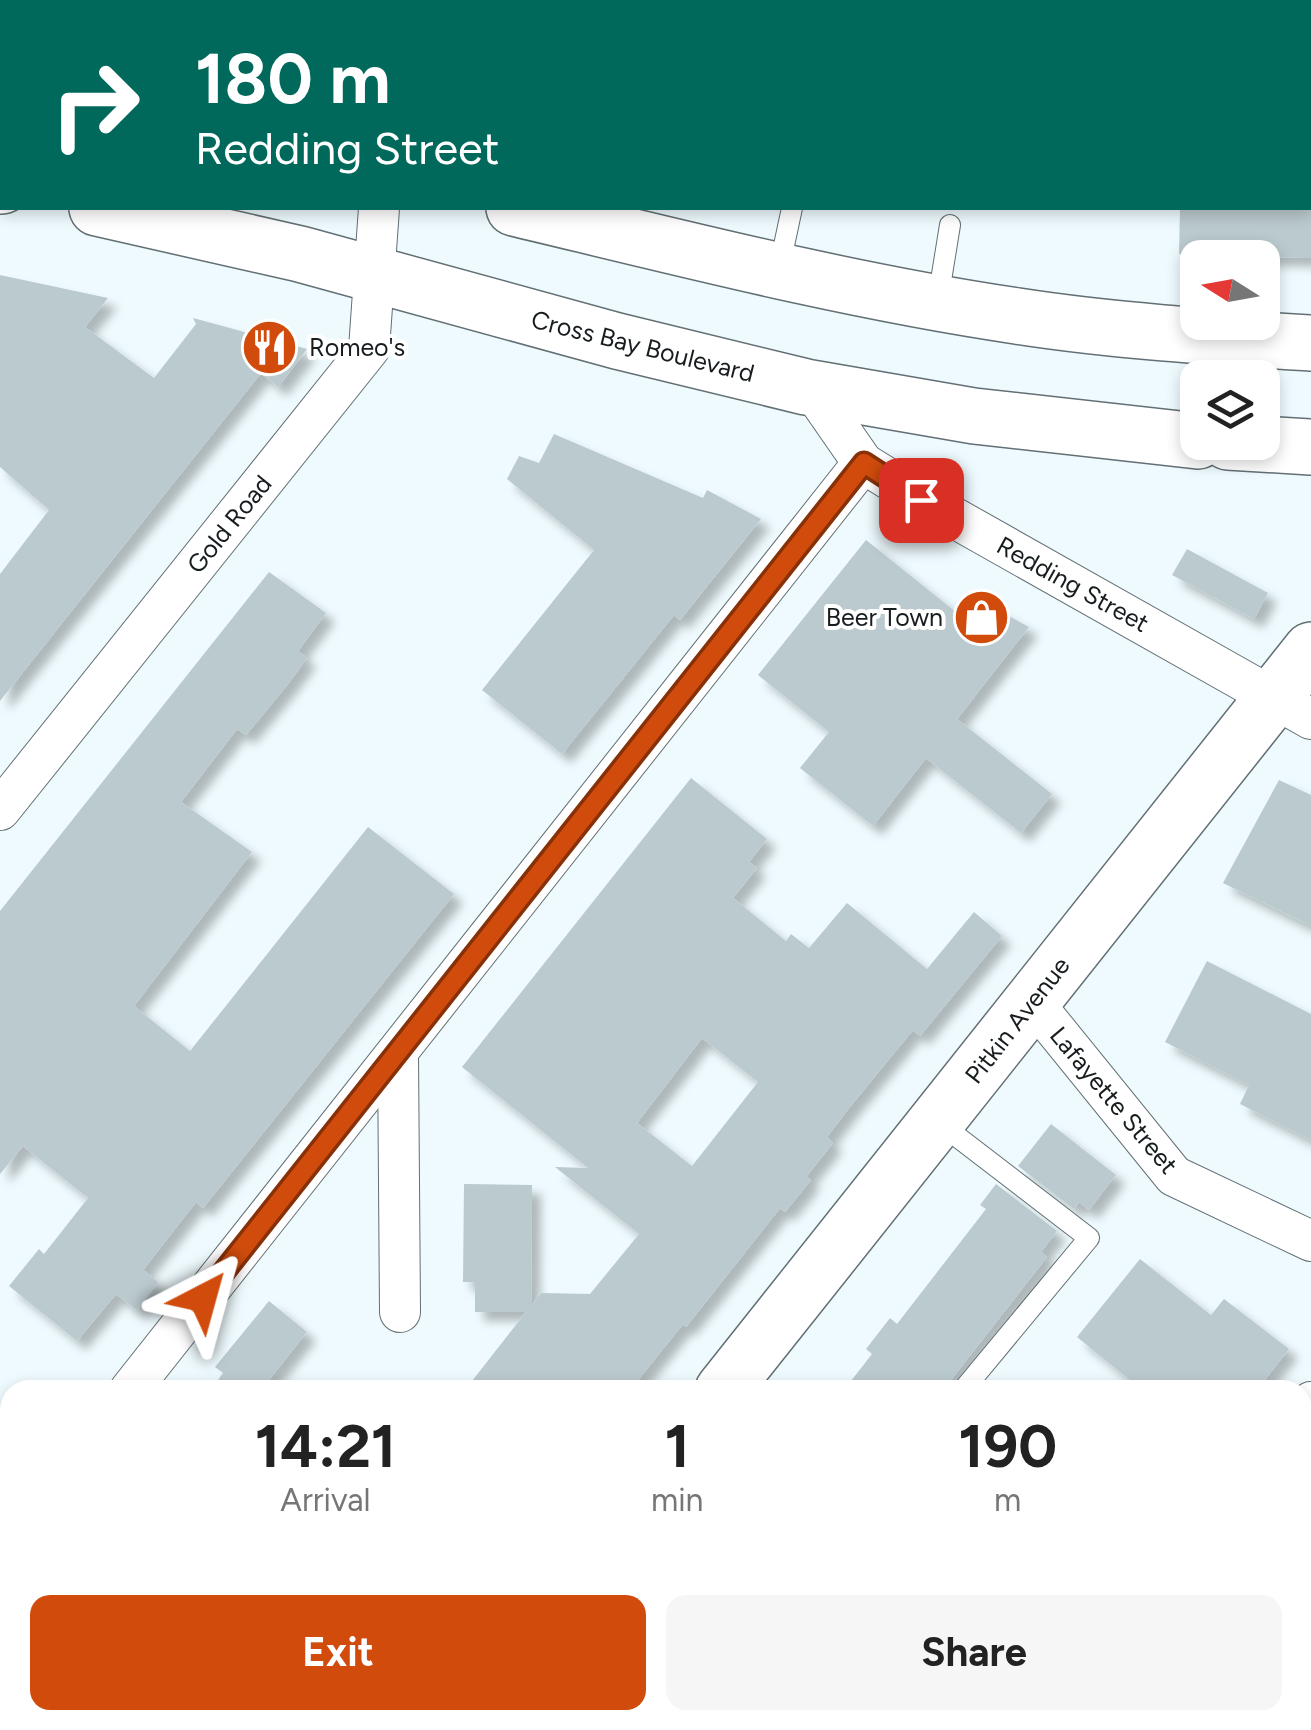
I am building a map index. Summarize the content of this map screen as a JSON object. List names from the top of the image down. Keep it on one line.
{"streets":{"main road":["Cross Bay Boulevard","Pitkin Avenue"],"street":["Gold Road","Redding Street","Lafayette Street"]},"crossings":[["Cross Bay Boulevard","Gold Road"],["Cross Bay Boulevard","Redding Street"],["Redding Street","Pitkin Avenue"],["Pitkin Avenue","Lafayette Street"]],"places":{"restaurant":["Romeo's"],"shop":["Beer Town"]},"north":"left","page":{"turn":["180 m","Redding Street"],"eta":["14:21","Arrival","1","min","190","m"],"buttons":["Exit","Share"]}}
